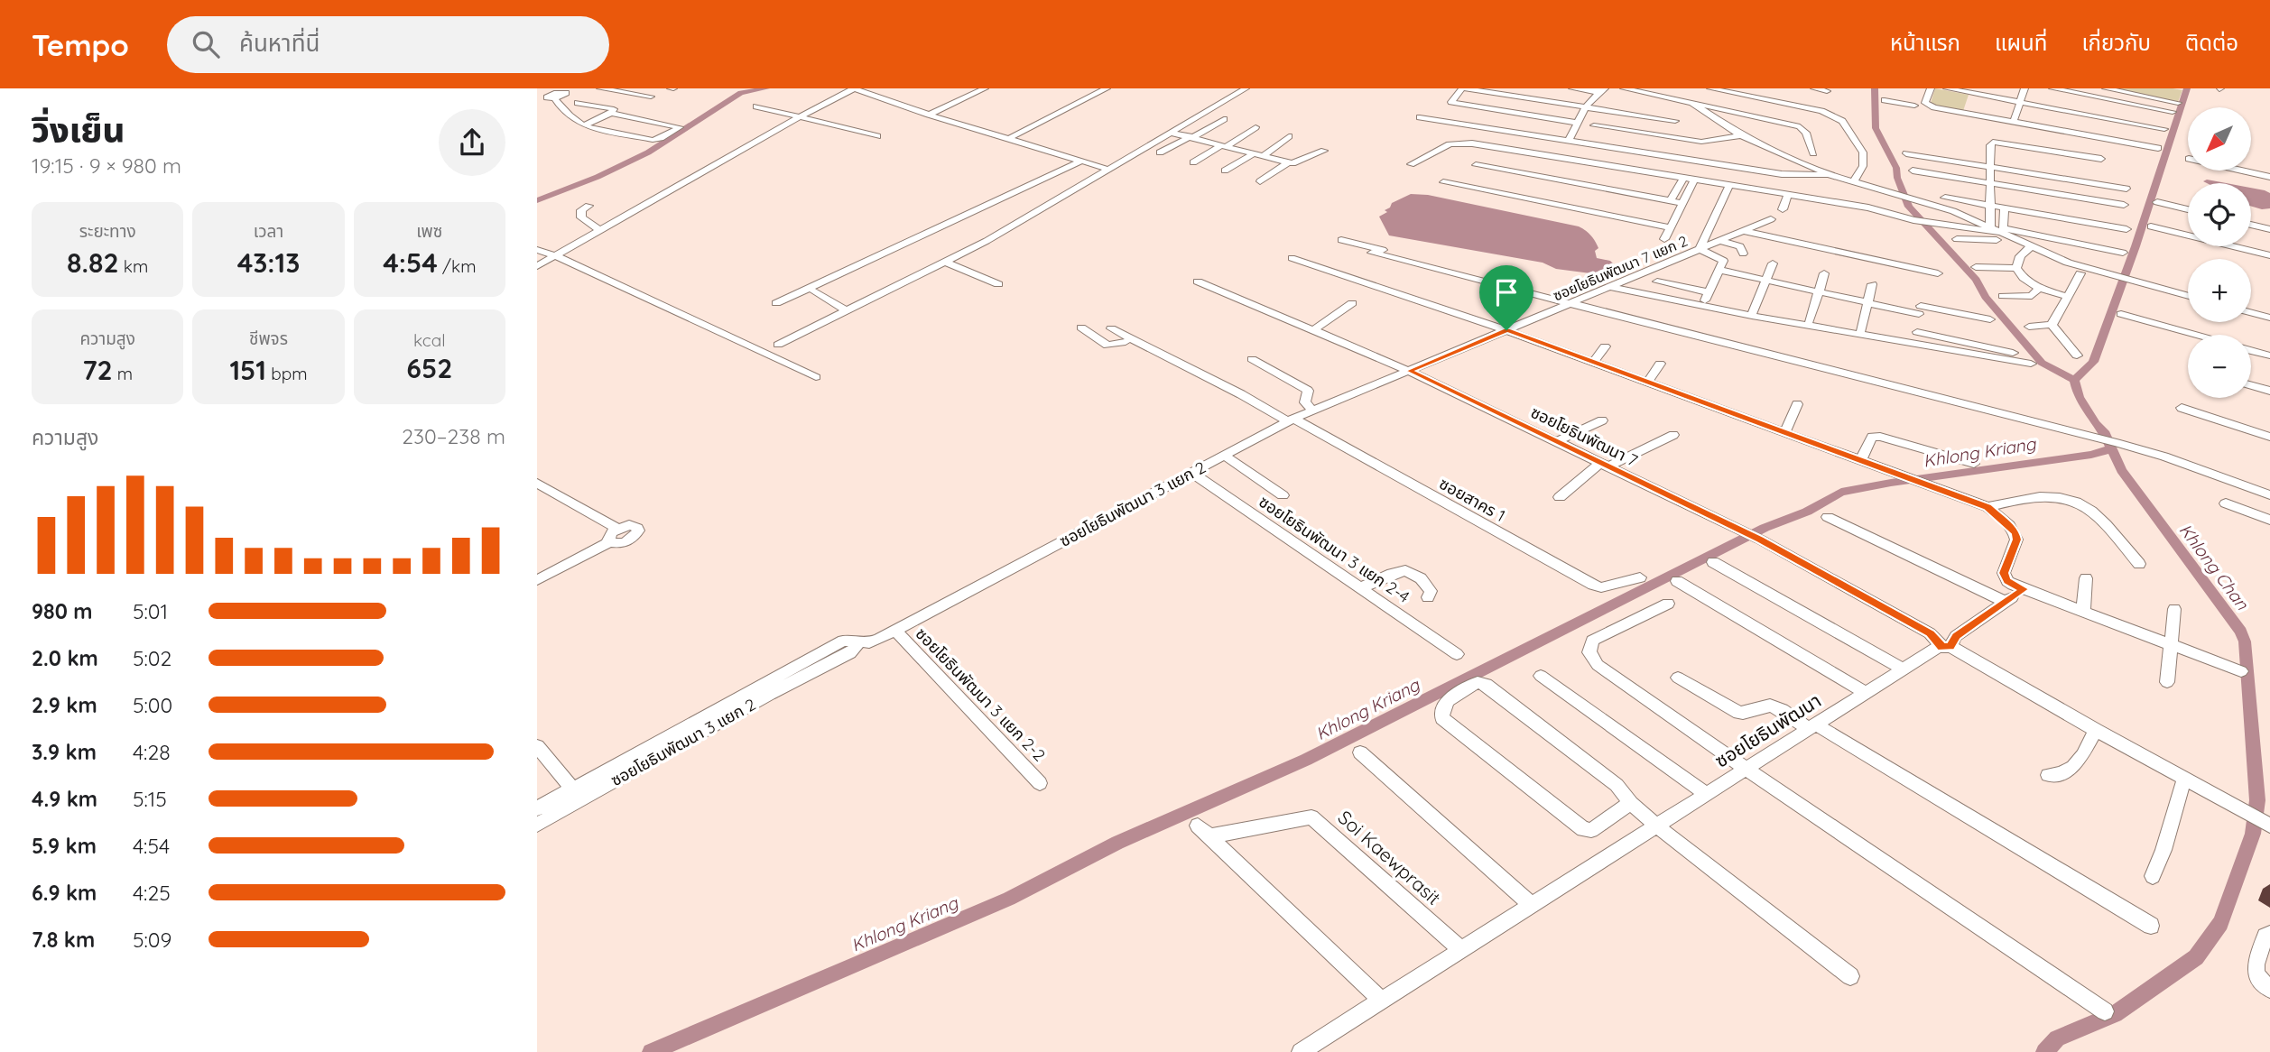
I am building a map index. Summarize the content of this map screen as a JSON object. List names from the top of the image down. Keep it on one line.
{"streets":{"street":["ซอยโยธินพัฒนา 7 แยก 2","ซอยโยธินพัฒนา 7","ซอยสาคร 1","ซอยโยธินพัฒนา 3 แยก 2","ซอยโยธินพัฒนา 3 แยก 2-4","ซอยโยธินพัฒนา 3 แยก 2-2","ซอยโยธินพัฒนา","Soi Kaewprasit"]},"crossings":[["ซอยโยธินพัฒนา 7 แยก 2","ซอยโยธินพัฒนา 7"],["ซอยโยธินพัฒนา 7 แยก 2","ซอยโยธินพัฒนา 3 แยก 2"],["ซอยโยธินพัฒนา 7","ซอยโยธินพัฒนา 3 แยก 2"],["ซอยโยธินพัฒนา 7","ซอยโยธินพัฒนา"],["ซอยสาคร 1","ซอยโยธินพัฒนา 3 แยก 2"],["ซอยโยธินพัฒนา 3 แยก 2","ซอยโยธินพัฒนา 3 แยก 2-4"],["ซอยโยธินพัฒนา 3 แยก 2","ซอยโยธินพัฒนา 3 แยก 2-2"],["ซอยโยธินพัฒนา","Soi Kaewprasit"]],"water":["Khlong Kriang","Khlong Chan"],"north":"bottom left","page":{"header":"Tempo","search":"ค้นหาที่นี่","nav":["หน้าแรก","แผนที่","เกี่ยวกับ","ติดต่อ"],"heading":["วิ่งเย็น","19:15 · 9 × 980 m"],"map_buttons":["+","−"],"stats":[["ระยะทาง","8.82 km"],["เวลา","43:13"],["เพซ","4:54 /km"],["ความสูง","72 m"],["ชีพจร","151 bpm"],["kcal","652"]],"chart":["ความสูง","230–238 m"],"list":[{"name":"980 m","note":"5:01"},{"name":"2.0 km","note":"5:02"},{"name":"2.9 km","note":"5:00"},{"name":"3.9 km","note":"4:28"},{"name":"4.9 km","note":"5:15"},{"name":"5.9 km","note":"4:54"},{"name":"6.9 km","note":"4:25"},{"name":"7.8 km","note":"5:09"}]}}
